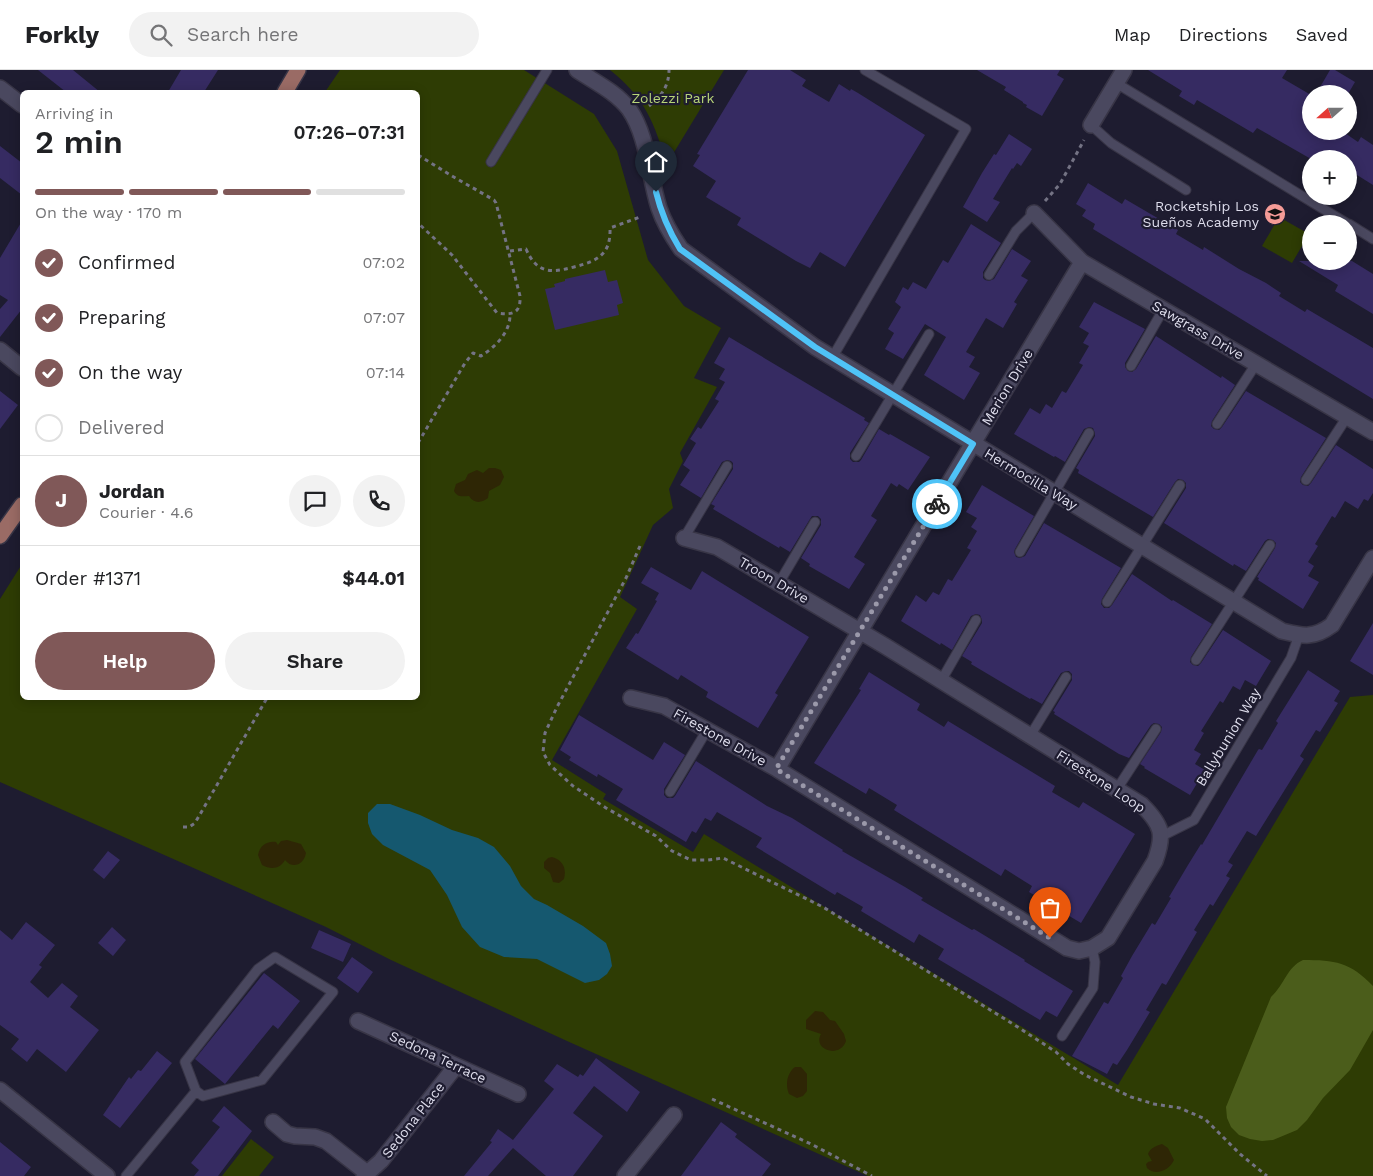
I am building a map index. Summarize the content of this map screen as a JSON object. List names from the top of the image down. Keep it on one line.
{"streets":{"street":["Sawgrass Drive","Merion Drive","Hermocilla Way","Troon Drive","Firestone Drive","Firestone Loop","Sedona Terrace","Sedona Place"],"lane":["Ballybunion Way"]},"crossings":[["Sawgrass Drive","Merion Drive"],["Merion Drive","Hermocilla Way"],["Merion Drive","Troon Drive"],["Merion Drive","Firestone Drive"],["Merion Drive","Firestone Loop"],["Hermocilla Way","Ballybunion Way"],["Troon Drive","Firestone Loop"],["Ballybunion Way","Firestone Loop"],["Sedona Terrace","Sedona Place"]],"parks":["Zolezzi Park"],"places":{"school or university":["Rocketship Los Sueños Academy"]},"north":"left","page":{"header":"Forkly","search":"Search here","nav":["Map","Directions","Saved"],"map_buttons":["+","−"],"heading":["2 min","Arriving in","07:26–07:31"],"panel":["Jordan","Courier · 4.6","Order #1371","$44.01"],"bar":"On the way · 170 m","list":[["Confirmed","07:02"],["Preparing","07:07"],["On the way","07:14"],"Delivered"],"round":"J","buttons":["Help","Share"]}}
